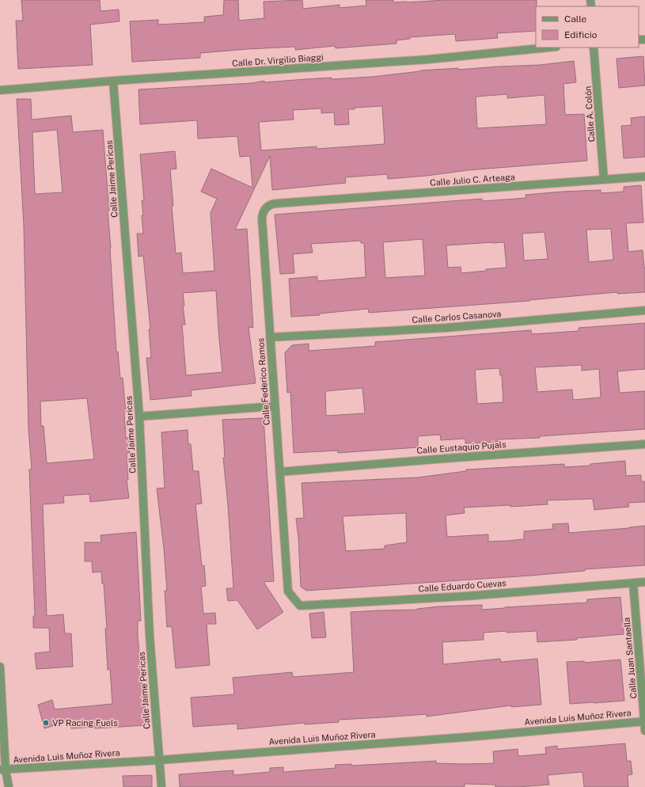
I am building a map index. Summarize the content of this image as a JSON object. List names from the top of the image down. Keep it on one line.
{"streets":{"street":["Calle Dr. Virgilio Biaggi","Calle A. Colón","Calle Jaime Pericas","Calle Julio C. Arteaga","Calle Carlos Casanova","Calle Federico Ramos","Calle Eustaquio Pujals","Calle Eduardo Cuevas","Calle Juan Santaella","Avenida Luis Muñoz Rivera"]},"crossings":[["Calle Dr. Virgilio Biaggi","Calle Jaime Pericas"],["Calle A. Colón","Calle Julio C. Arteaga"],["Calle Jaime Pericas","Avenida Luis Muñoz Rivera"],["Calle Julio C. Arteaga","Calle Federico Ramos"],["Calle Carlos Casanova","Calle Federico Ramos"],["Calle Federico Ramos","Calle Eustaquio Pujals"],["Calle Federico Ramos","Calle Eduardo Cuevas"],["Calle Eduardo Cuevas","Calle Juan Santaella"],["Calle Juan Santaella","Avenida Luis Muñoz Rivera"]],"places":["VP Racing Fuels"],"legend":["Calle","Edificio"]}
